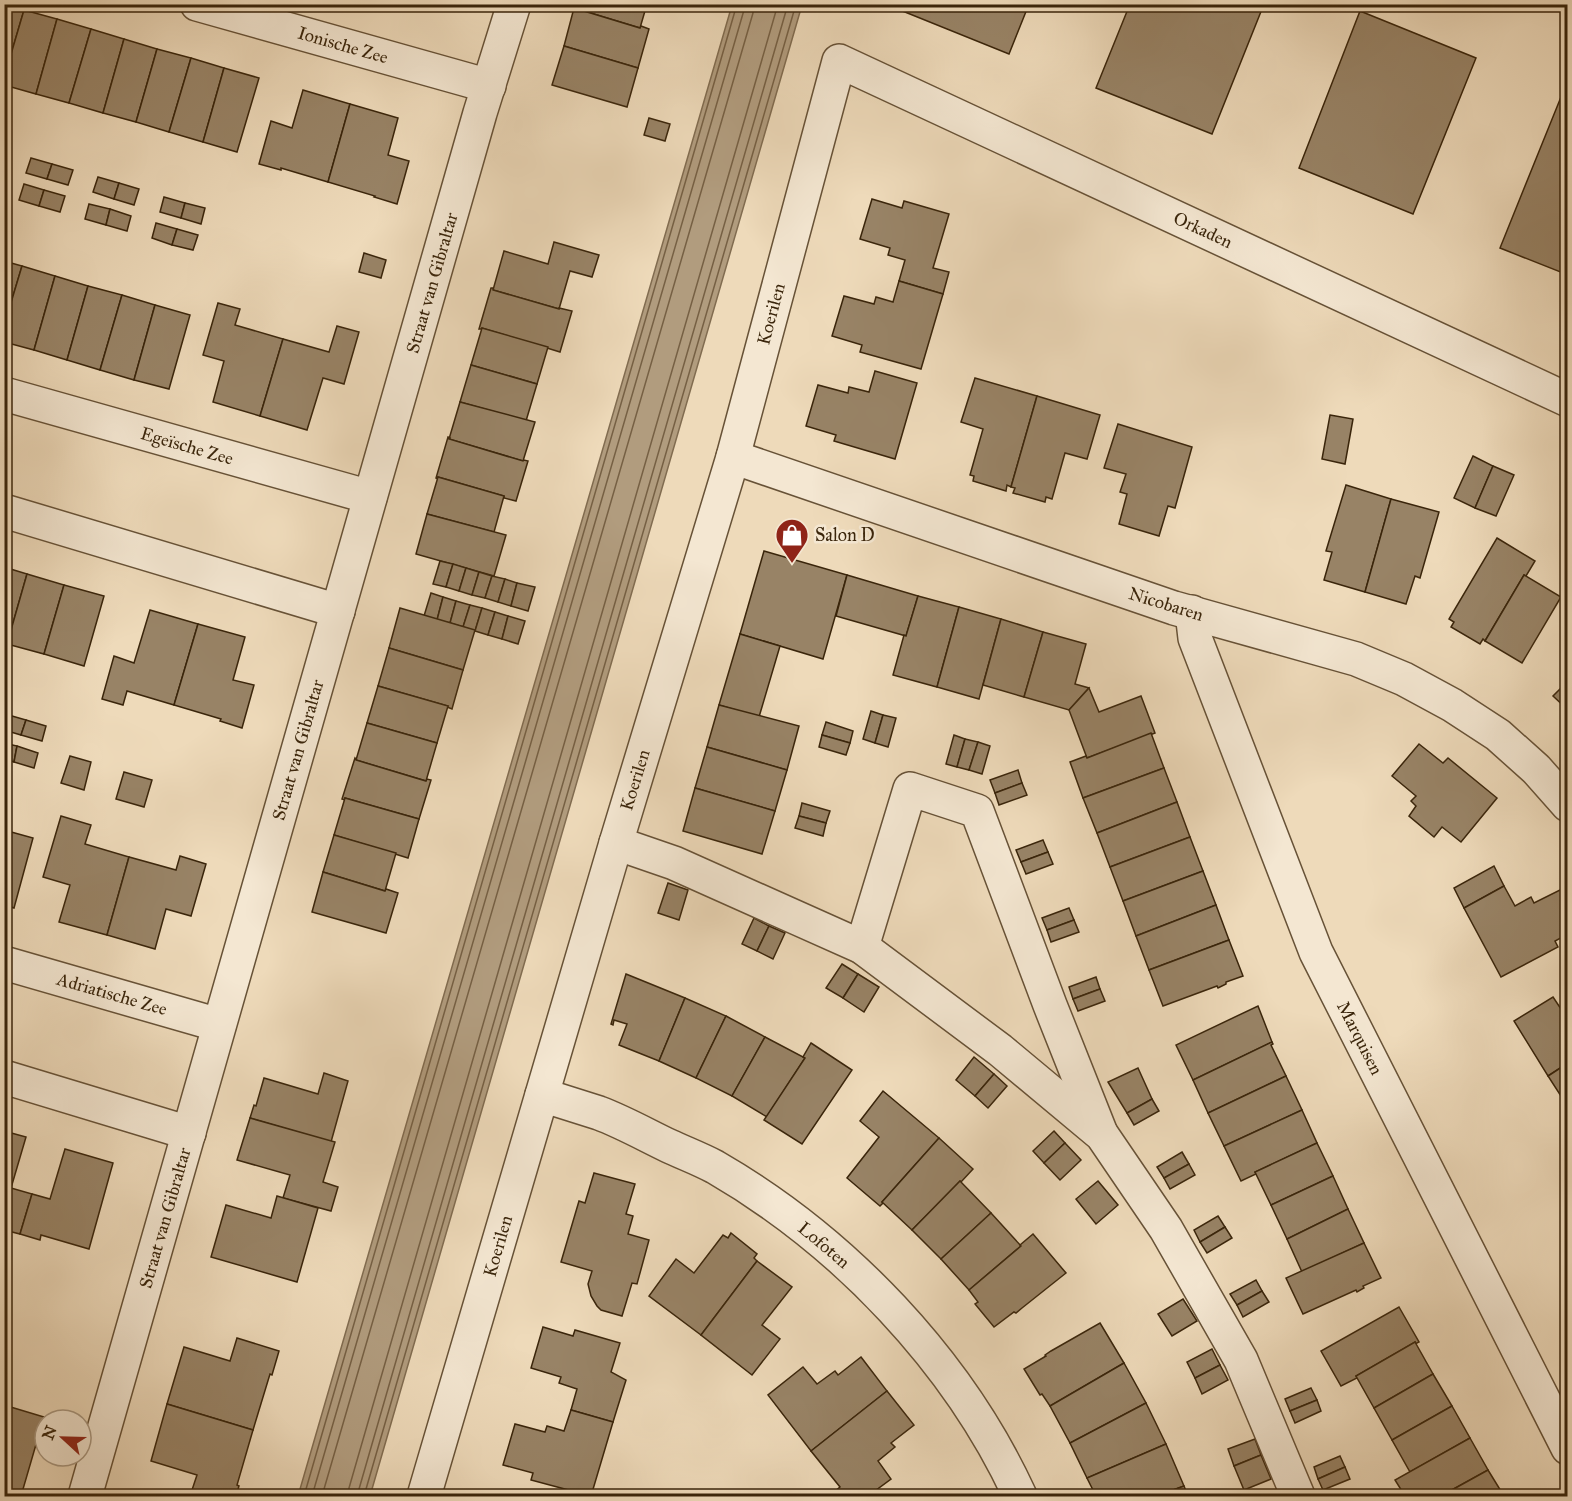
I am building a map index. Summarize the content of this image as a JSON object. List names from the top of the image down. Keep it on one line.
{"streets":{"street":["Ionische Zee","Orkaden","Straat van Gibraltar","Koerilen","Egeïsche Zee","Nicobaren","Adriatische Zee","Marquisen","Lofoten"]},"crossings":[["Ionische Zee","Straat van Gibraltar"],["Orkaden","Koerilen"],["Straat van Gibraltar","Egeïsche Zee"],["Straat van Gibraltar","Adriatische Zee"],["Koerilen","Nicobaren"],["Koerilen","Lofoten"],["Nicobaren","Marquisen"]],"places":{"shop":["Salon D"]},"north":"left"}
